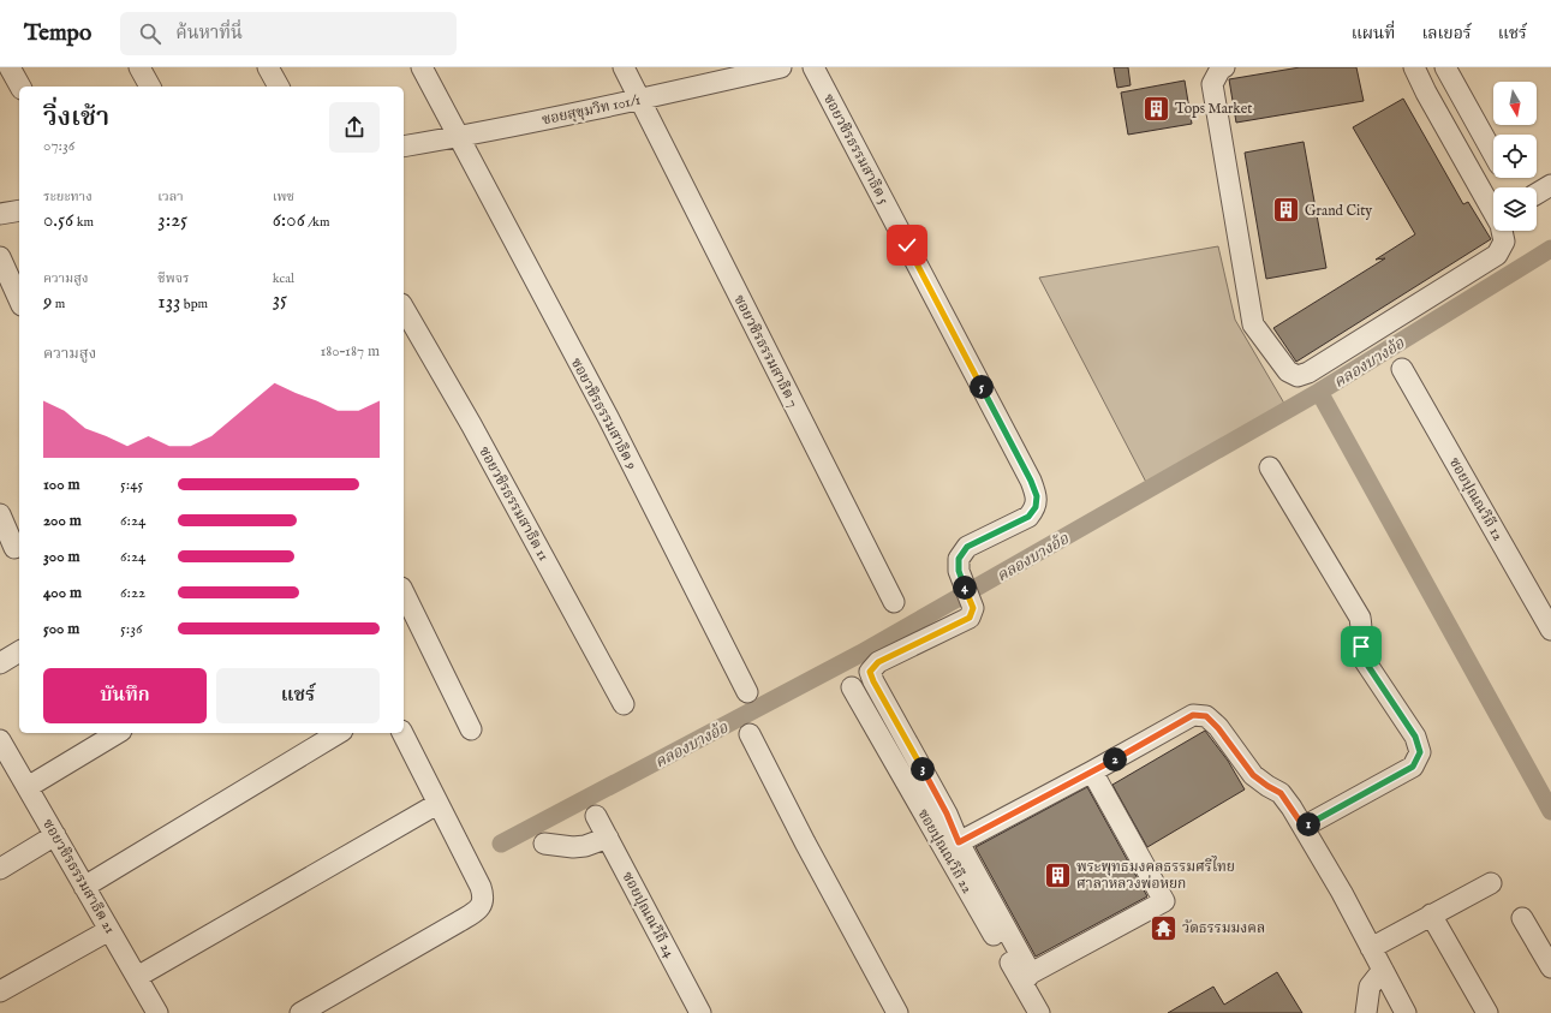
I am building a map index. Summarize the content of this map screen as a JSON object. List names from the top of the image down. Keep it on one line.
{"streets":{"street":["ซอยสุขุมวิท 101/1","ซอยวชิรธรรมสาธิต 5","ซอยวชิรธรรมสาธิต 7","ซอยวชิรธรรมสาธิต 9","ซอยปุณณวิถี 12","ซอยวชิรธรรมสาธิต 11","ซอยปุณณวิถี 22","ซอยวชิรธรรมสาธิต 21","ซอยปุณณวิถี 24"]},"crossings":[["ซอยสุขุมวิท 101/1","ซอยวชิรธรรมสาธิต 7"],["ซอยสุขุมวิท 101/1","ซอยวชิรธรรมสาธิต 9"],["ซอยวชิรธรรมสาธิต 5","ซอยปุณณวิถี 22"]],"water":["คลองบางอ้อ"],"places":{"building":["Tops Market","Grand City","พระพุทธมงคลธรรมศรีไทย ศาลาหลวงพ่อหยก"],"temple":["วัดธรรมมงคล"]},"north":"bottom","page":{"header":"Tempo","search":"ค้นหาที่นี่","nav":["แผนที่","เลเยอร์","แชร์"],"heading":["วิ่งเช้า","07:36"],"stats":[["ระยะทาง","0.56 km"],["เวลา","3:25"],["เพซ","6:06 /km"],["ความสูง","9 m"],["ชีพจร","133 bpm"],["kcal","35"]],"chart":["ความสูง","180–187 m"],"pins":["5","4","2","3","1"],"list":[{"name":"100 m","note":"5:45"},{"name":"200 m","note":"6:24"},{"name":"300 m","note":"6:24"},{"name":"400 m","note":"6:22"},{"name":"500 m","note":"5:36"}],"buttons":["บันทึก","แชร์"]}}
